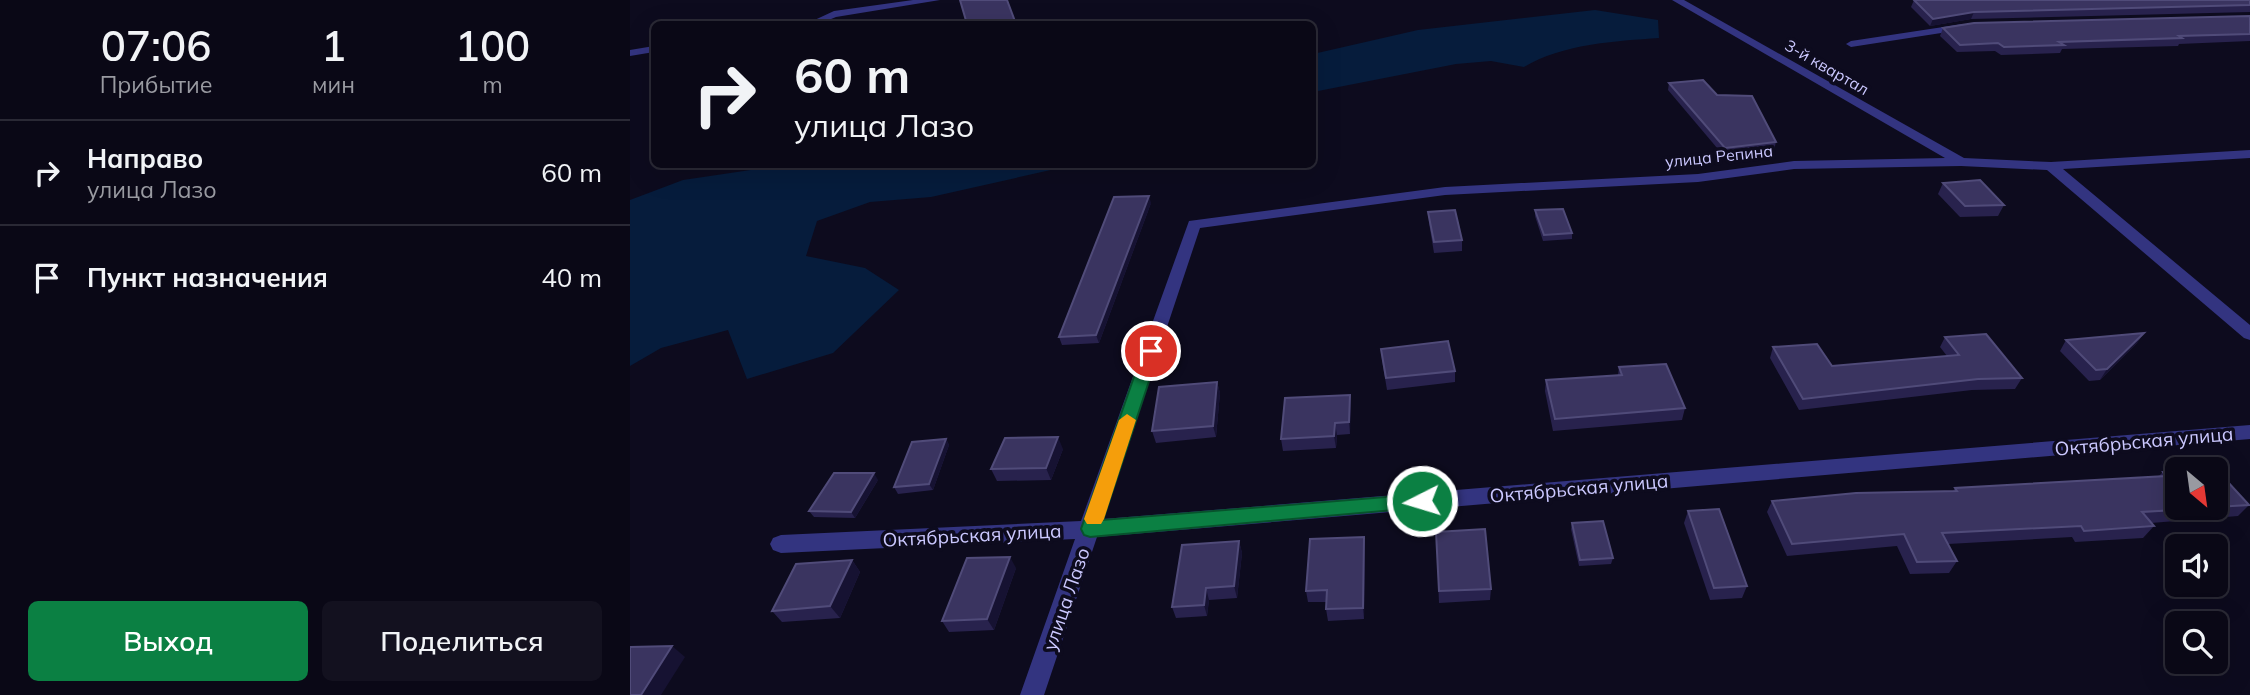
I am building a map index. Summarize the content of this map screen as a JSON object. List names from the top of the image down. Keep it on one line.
{"streets":{"street":["3-й квартал","улица Репина","Октябрьская улица","улица Лазо"]},"crossings":[["3-й квартал","улица Репина"],["улица Репина","улица Лазо"],["Октябрьская улица","улица Лазо"]],"north":"bottom right","page":{"eta":["07:06","Прибытие","1","мин","100","m"],"turn":["60 m","улица Лазо"],"list":[{"name":"Направо","note":"улица Лазо","value":"60 m"},{"name":"Пункт назначения","value":"40 m"}],"buttons":["Выход","Поделиться"]}}
